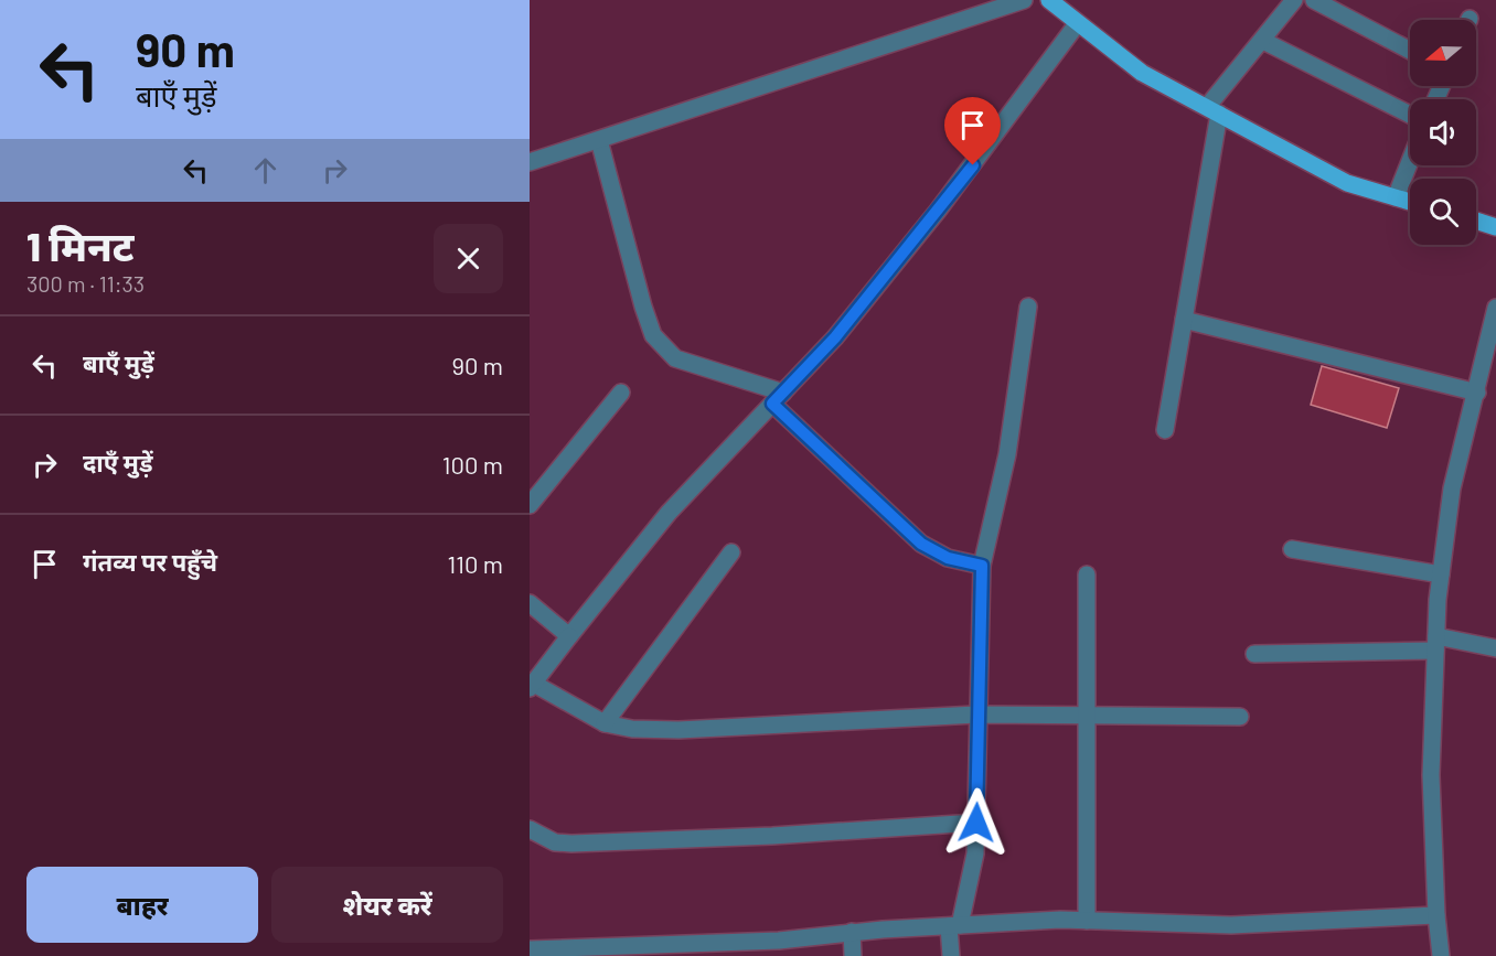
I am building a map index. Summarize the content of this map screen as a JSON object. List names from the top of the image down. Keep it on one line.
{"north":"left","page":{"turn":["90 m","बाएँ मुड़ें"],"heading":["1 मिनट","300 m · 11:33"],"list":[{"name":"बाएँ मुड़ें","value":"90 m"},{"name":"दाएँ मुड़ें","value":"100 m"},{"name":"गंतव्य पर पहुँचे","value":"110 m"}],"buttons":["बाहर","शेयर करें"]}}
